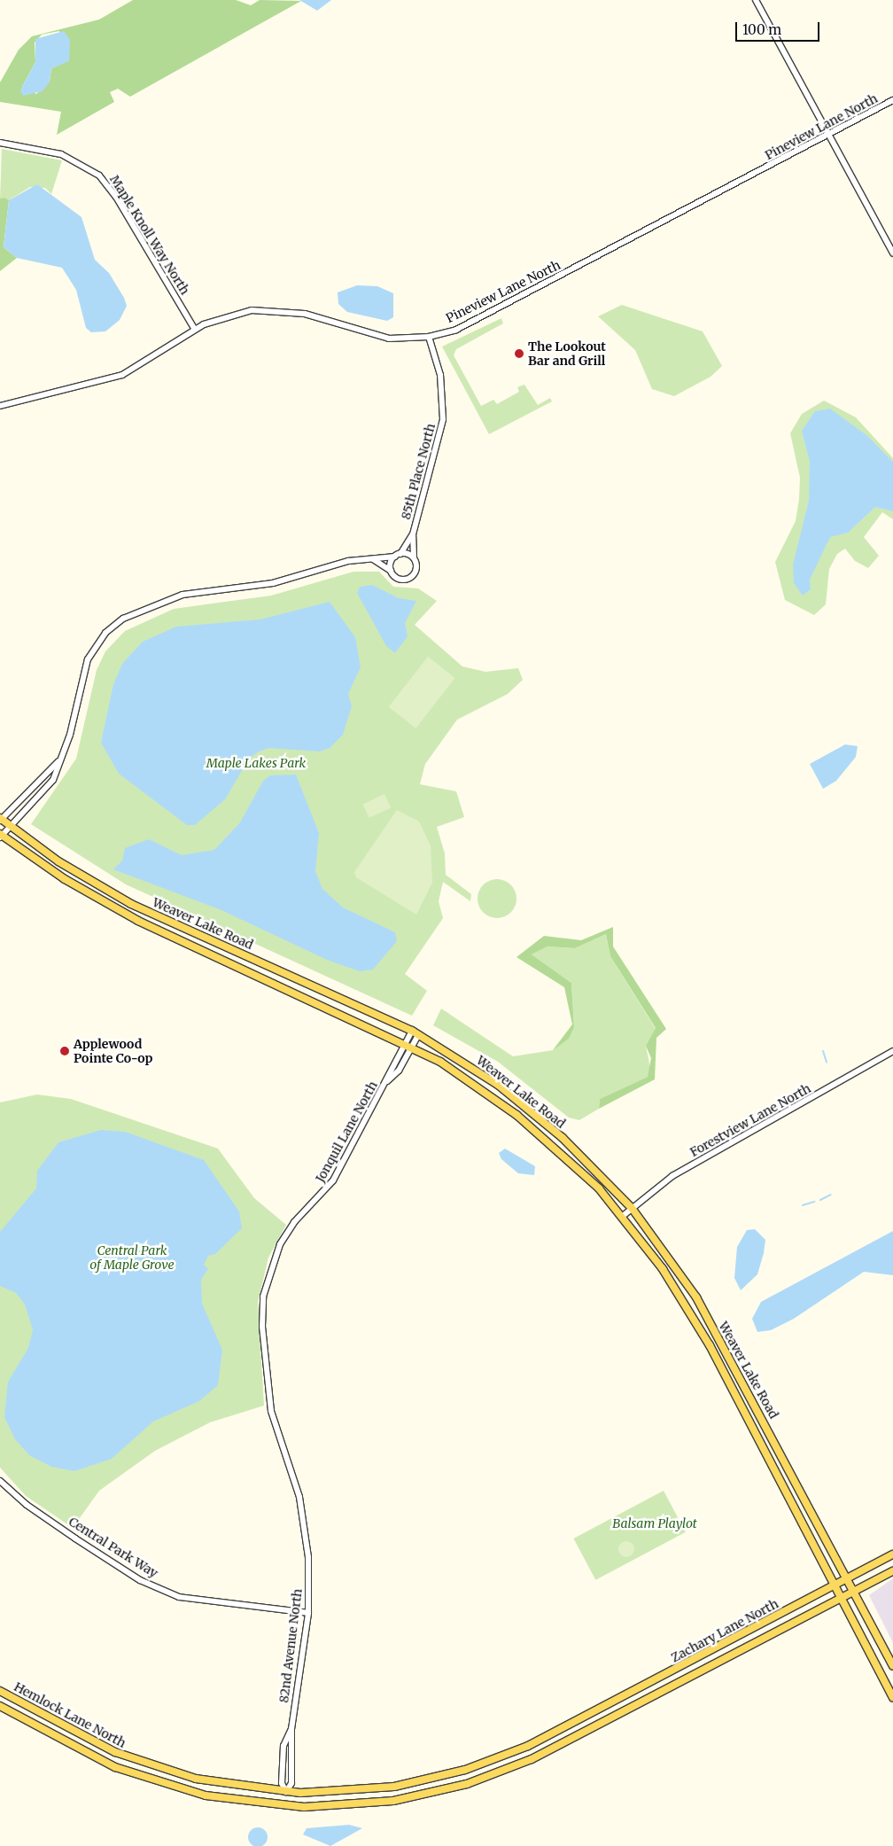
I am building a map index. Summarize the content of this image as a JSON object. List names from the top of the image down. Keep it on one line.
{"streets":{"main road":["Weaver Lake Road","Zachary Lane North","Hemlock Lane North"],"street":["Pineview Lane North","Maple Knoll Way North","85th Place North","Forestview Lane North","Jonquil Lane North","Central Park Way","82nd Avenue North"]},"crossings":[["Pineview Lane North","Maple Knoll Way North"],["Pineview Lane North","85th Place North"],["Weaver Lake Road","Forestview Lane North"],["Weaver Lake Road","Jonquil Lane North"],["Weaver Lake Road","Zachary Lane North"],["Jonquil Lane North","82nd Avenue North"],["Central Park Way","82nd Avenue North"],["Zachary Lane North","Hemlock Lane North"],["82nd Avenue North","Hemlock Lane North"]],"parks":["Maple Lakes Park","Central Park of Maple Grove","Balsam Playlot"],"places":["The Lookout Bar and Grill","Applewood Pointe Co-op"],"scale_bar":"100 m"}
